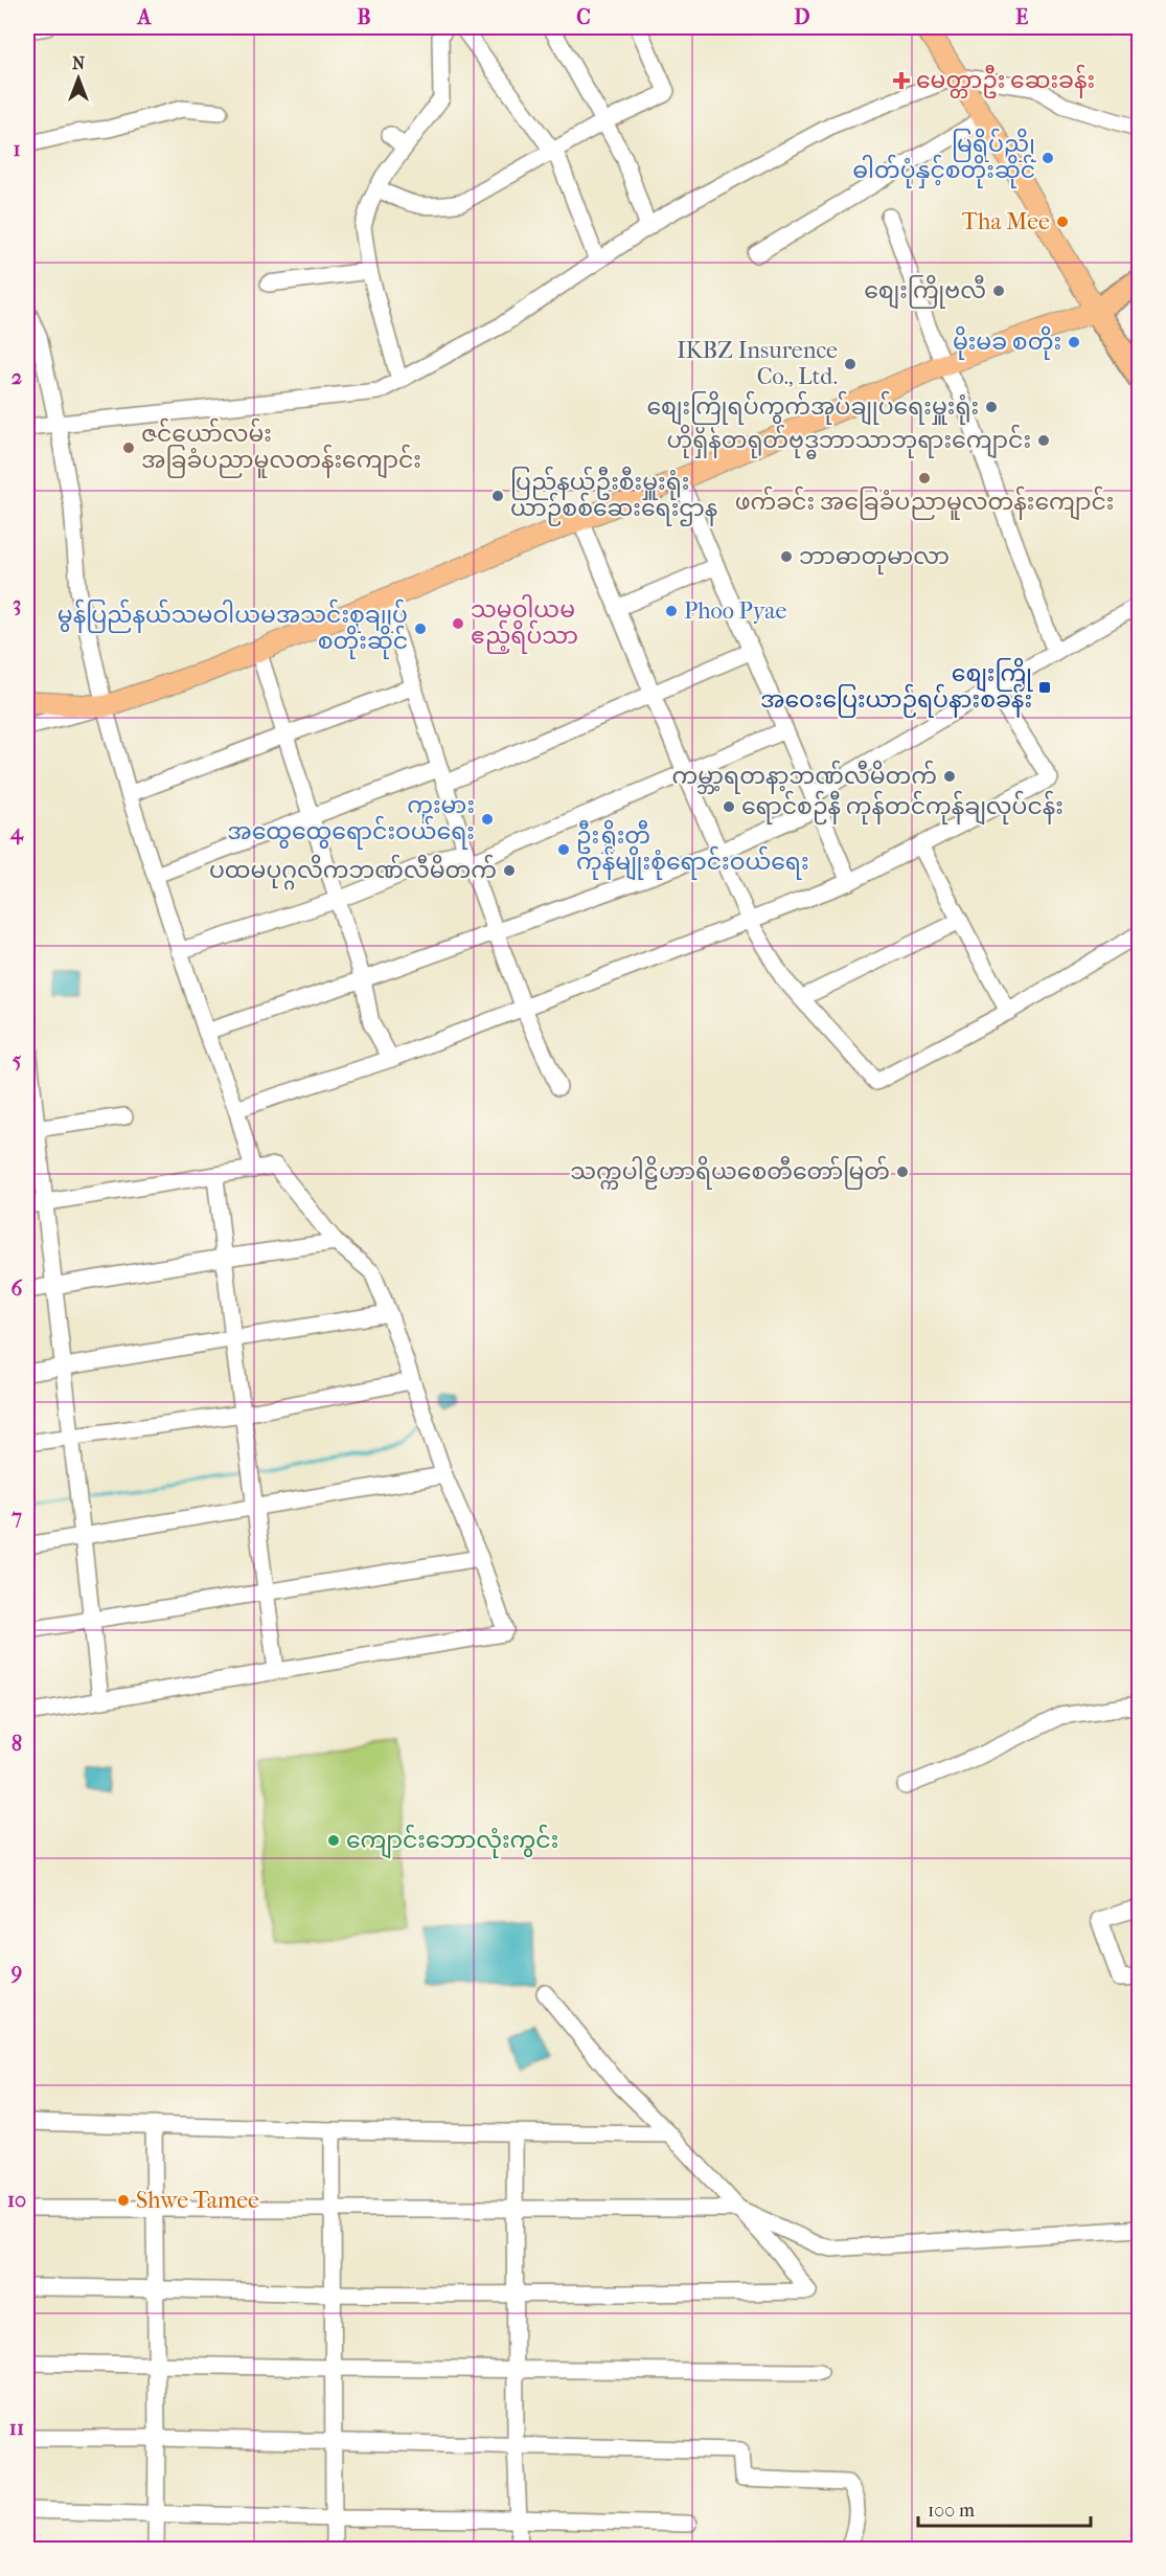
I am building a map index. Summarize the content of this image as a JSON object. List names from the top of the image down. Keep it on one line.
{"places":{"health":["မေတ္တာဦး ဆေးခန်း"],"other":["မြရိပ်ညို ဓါတ်ပုံနှင့်စတိုးဆိုင်","Tha Mee","စျေးကြိုဗလီ","မိုးမခ စတိုး","IKBZ Insurence Co., Ltd.","စျေးကြိုရပ်ကွက်အုပ်ချုပ်ရေးမှူးရုံး","ဟိုရှိန်တရုတ်ဗုဒ္ဓဘာသာဘုရားကျောင်း","ဇင်ယော်လမ်း အခြခံပညာမူလတန်းကျောင်း","ဖက်ခင်း အခြေခံပညာမူလတန်းကျောင်း","ပြည်နယ်ဦးစီးမှူးရုံး ယာဉ်စစ်ဆေးရေးဌာန","ဘာဓာတုမာလာ","Phoo Pyae","သမဝါယမ ဧည့်ရိပ်သာ","မွန်ပြည်နယ်သမဝါယမအသင်းစုချုပ် စတိုးဆိုင်","ကမ္ဘာ့ရတနာ့ဘဏ်လီမိတက်","ရောင်စဉ်နီ ကုန်တင်ကုန်ချလုပ်ငန်း","ကူးမား အထွေထွေရောင်းဝယ်ရေး","ဦးရှိုးတီ ကုန်မျိုးစုံရောင်းဝယ်ရေး","ပထမပုဂ္ဂလိကဘဏ်လီမိတက်","သက္ကပါဠိဟာရိယစေတီတော်မြတ်","ကျောင်းဘောလုံးကွင်း","Shwe Tamee"],"transit":["စျေးကြို အဝေးပြေးယာဉ်ရပ်နားစခန်း"]},"scale_bar":"100 m","north":"top","grid":{"columns":["A","B","C","D","E"],"rows":["1","2","3","4","5","6","7","8","9","10","11"]}}
